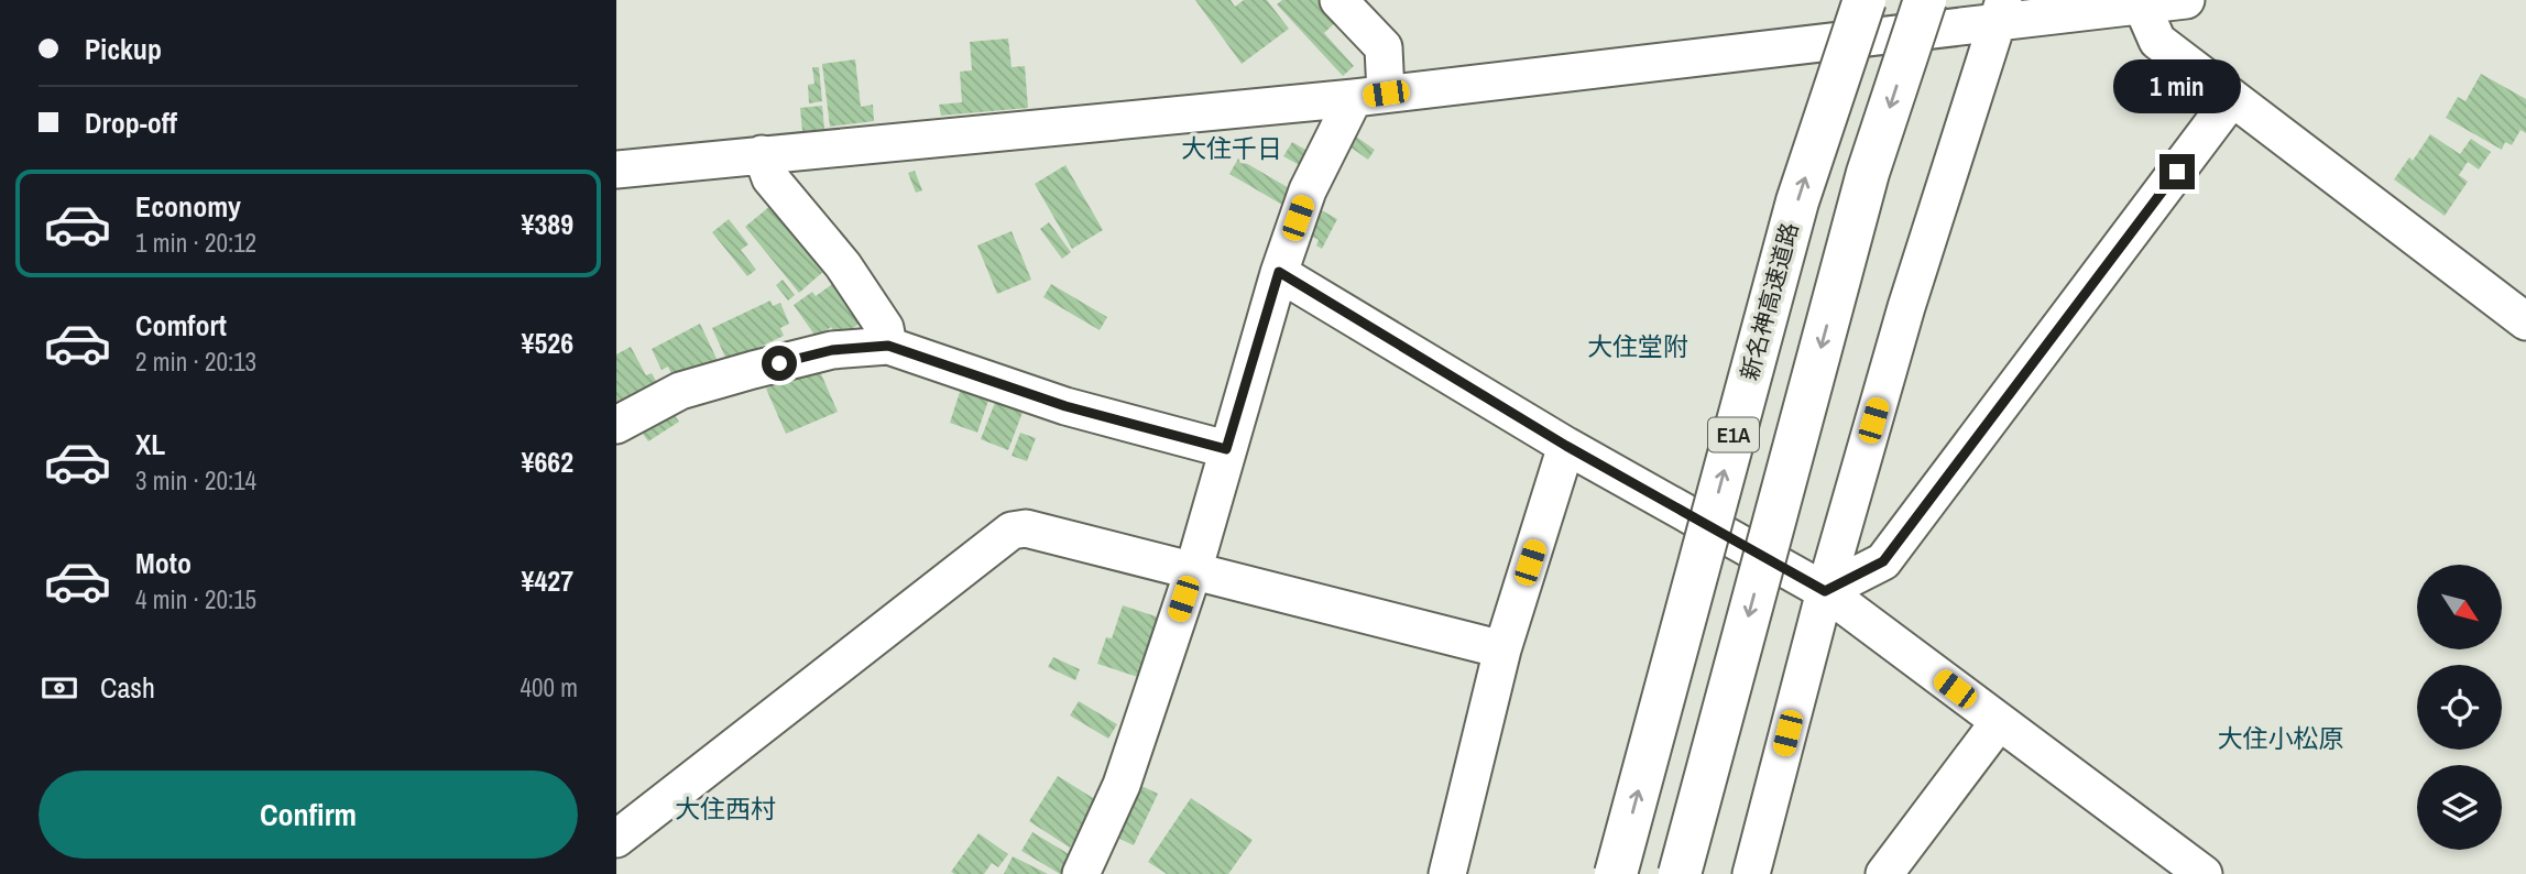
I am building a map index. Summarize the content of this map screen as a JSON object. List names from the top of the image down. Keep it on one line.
{"streets":{"highway":["新名神高速道路","E1A"]},"districts":["大住千日","大住堂附","大住小松原","大住西村"],"north":"bottom right","page":{"banner":["Pickup","Drop-off"],"bubble":"1 min","list":[{"name":"Economy","note":"1 min · 20:12","value":"¥389"},{"name":"Comfort","note":"2 min · 20:13","value":"¥526"},{"name":"XL","note":"3 min · 20:14","value":"¥662"},{"name":"Moto","note":"4 min · 20:15","value":"¥427"}],"pay":["Cash","400 m"],"buttons":"Confirm"}}
